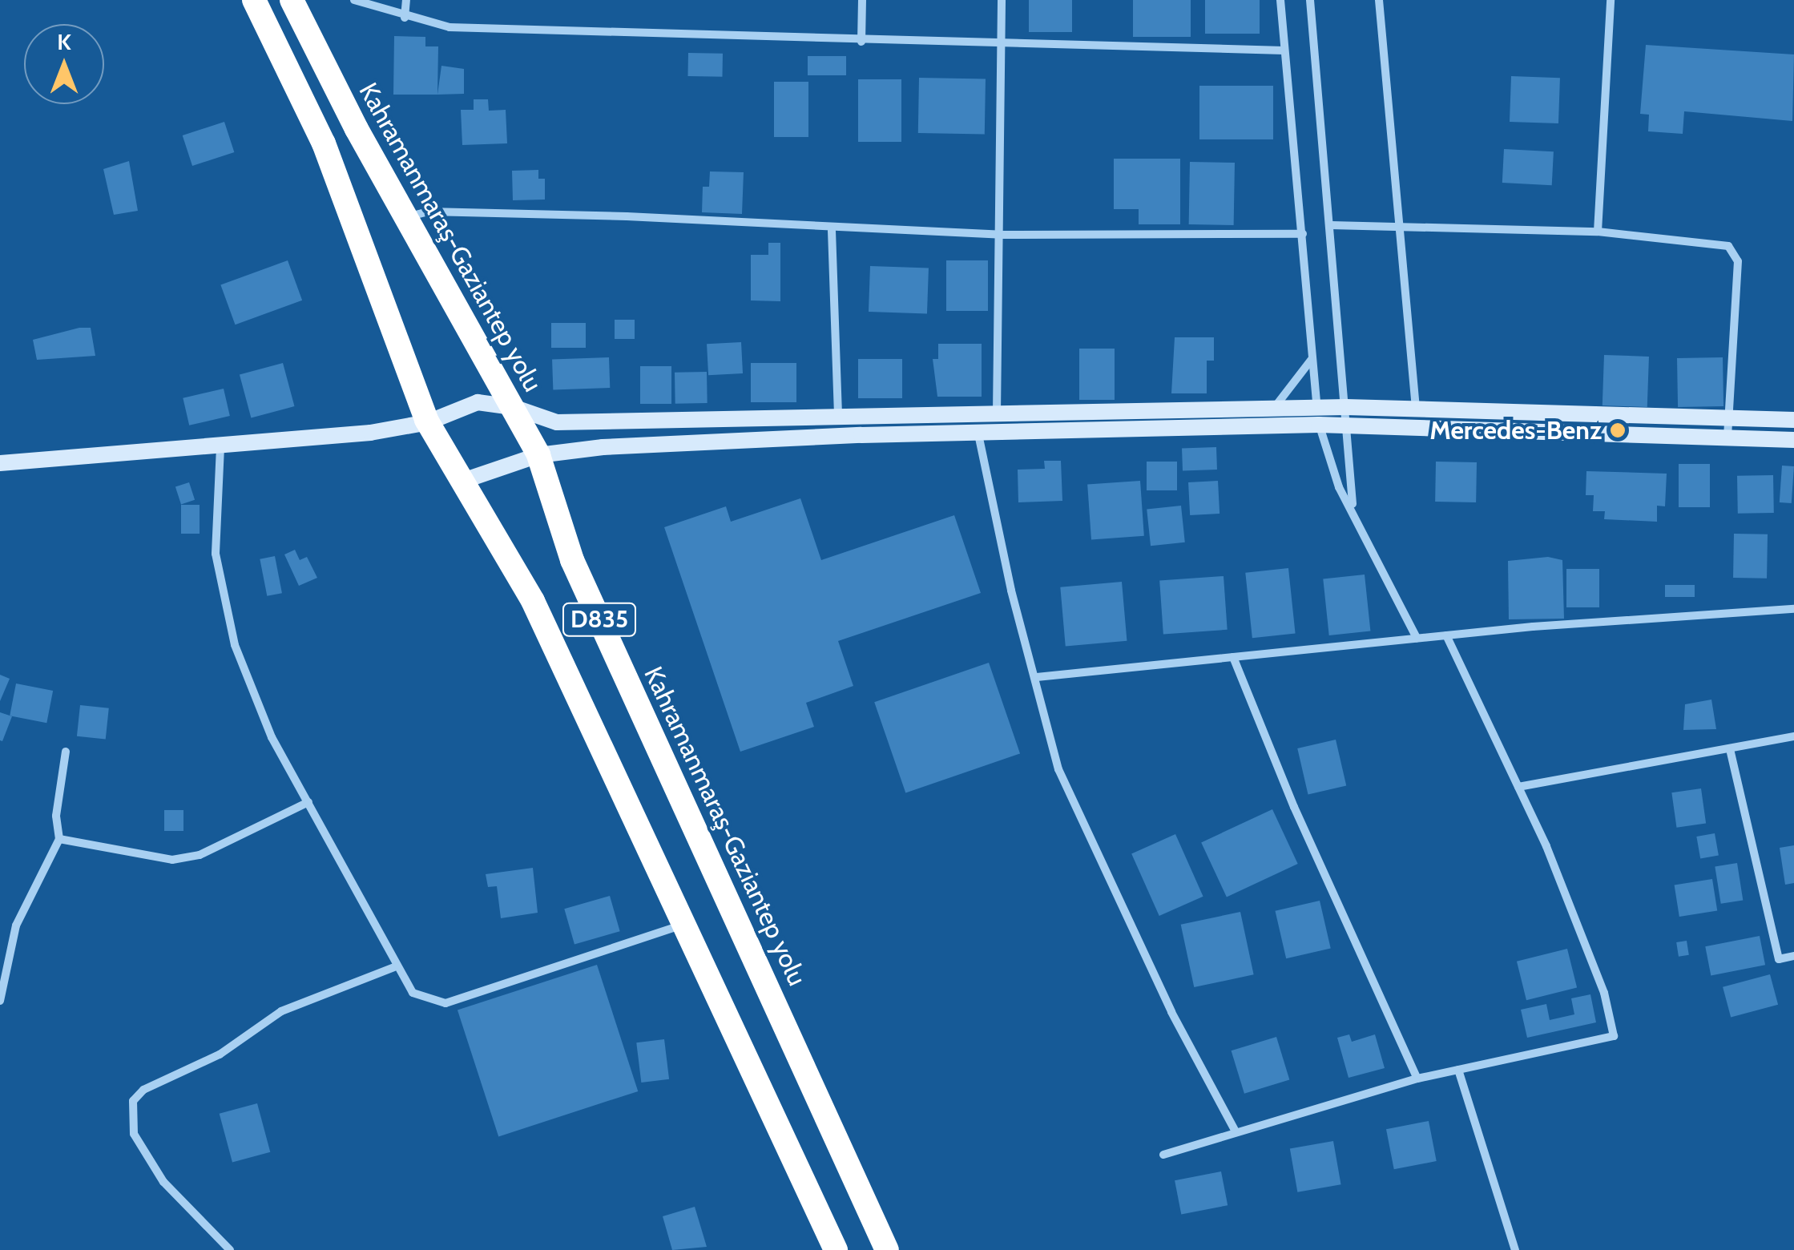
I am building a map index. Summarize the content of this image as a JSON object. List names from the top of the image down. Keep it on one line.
{"streets":{"highway":["Kahramanmaraş-Gaziantep yolu","D835"]},"places":["Mercedes-Benz"],"north":"top"}
